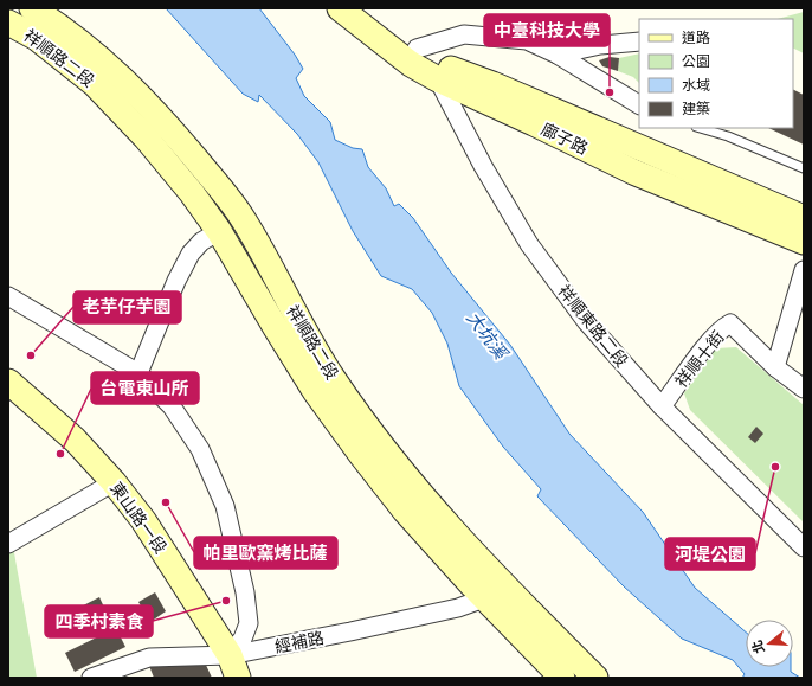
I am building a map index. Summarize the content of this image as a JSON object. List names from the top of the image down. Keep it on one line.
{"streets":{"street":["祥順路二段","廍子路","祥順東路二段","祥順十街","東山路一段","經補路"]},"crossings":[["祥順路二段","經補路"],["廍子路","祥順東路二段"],["祥順東路二段","祥順十街"],["東山路一段","經補路"]],"water":["大坑溪"],"places":["中臺科技大學","老芋仔芋園","台電東山所","河堤公園","帕里歐窯烤比薩","四季村素食"],"legend":["道路","公園","水域","建築"],"north":"left"}
